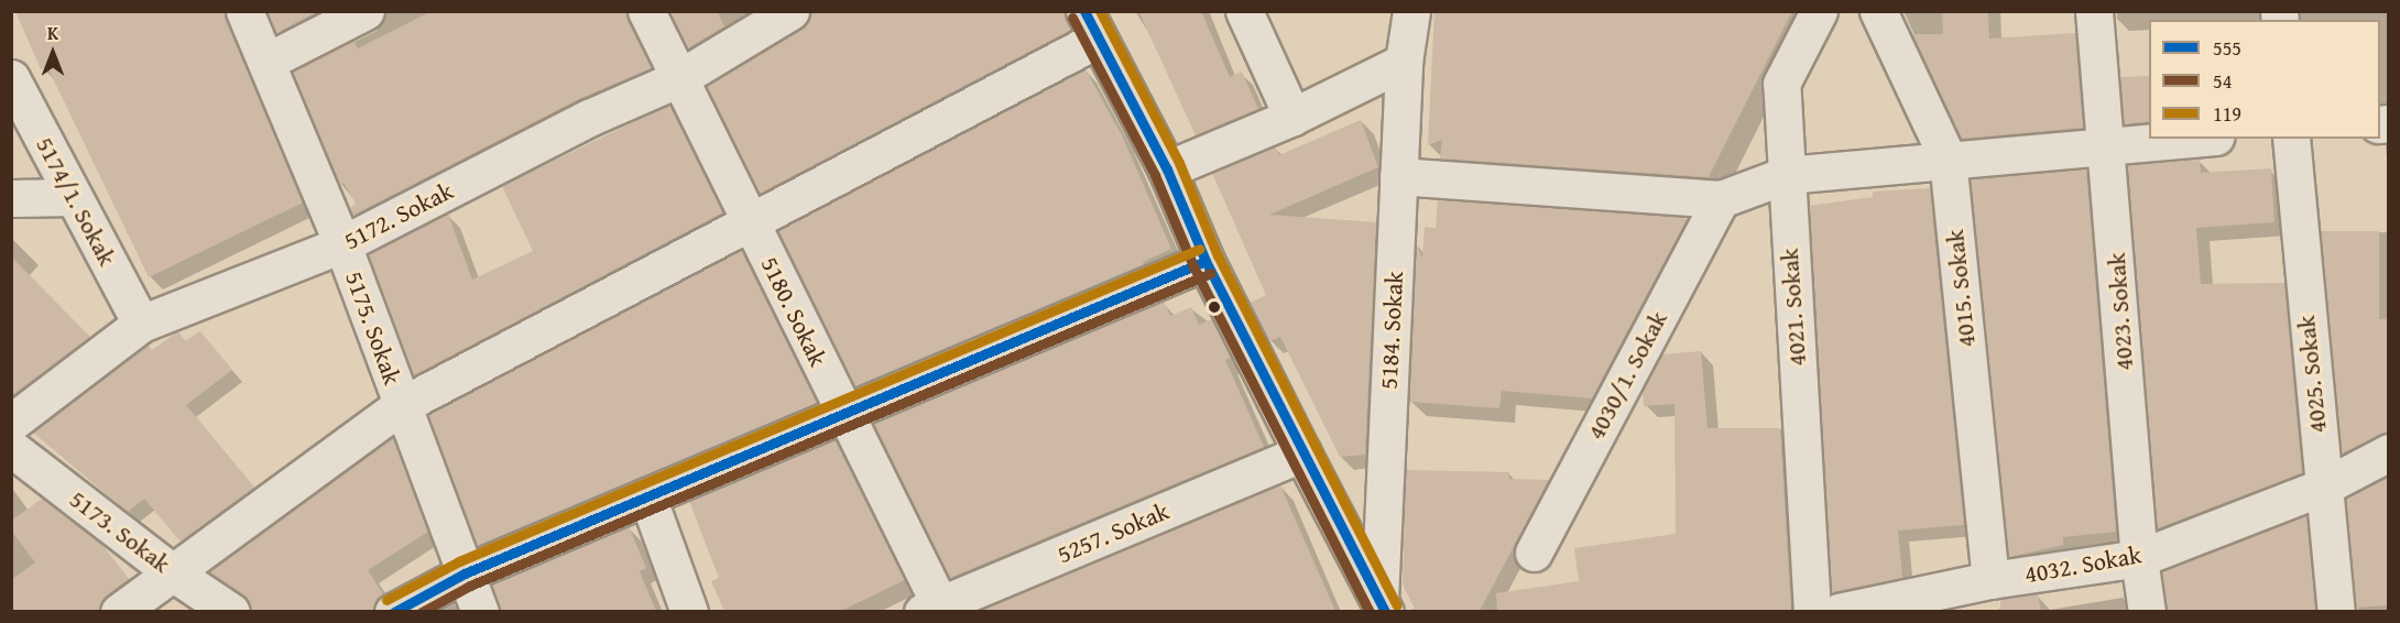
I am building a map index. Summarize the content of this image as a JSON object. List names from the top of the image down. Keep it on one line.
{"streets":{"street":["5174/1. Sokak","5172. Sokak","4015. Sokak","4021. Sokak","5180. Sokak","4023. Sokak","5175. Sokak","5184. Sokak","4025. Sokak","4030/1. Sokak","5173. Sokak","5257. Sokak","4032. Sokak"]},"crossings":[["5174/1. Sokak","5172. Sokak"],["5172. Sokak","5180. Sokak"],["5172. Sokak","5175. Sokak"],["4015. Sokak","4032. Sokak"],["5180. Sokak","5257. Sokak"],["4023. Sokak","4032. Sokak"],["4025. Sokak","4032. Sokak"]],"lines":["transit line 555","transit line 119","transit line 54"],"legend":["555","54","119"],"north":"top"}
